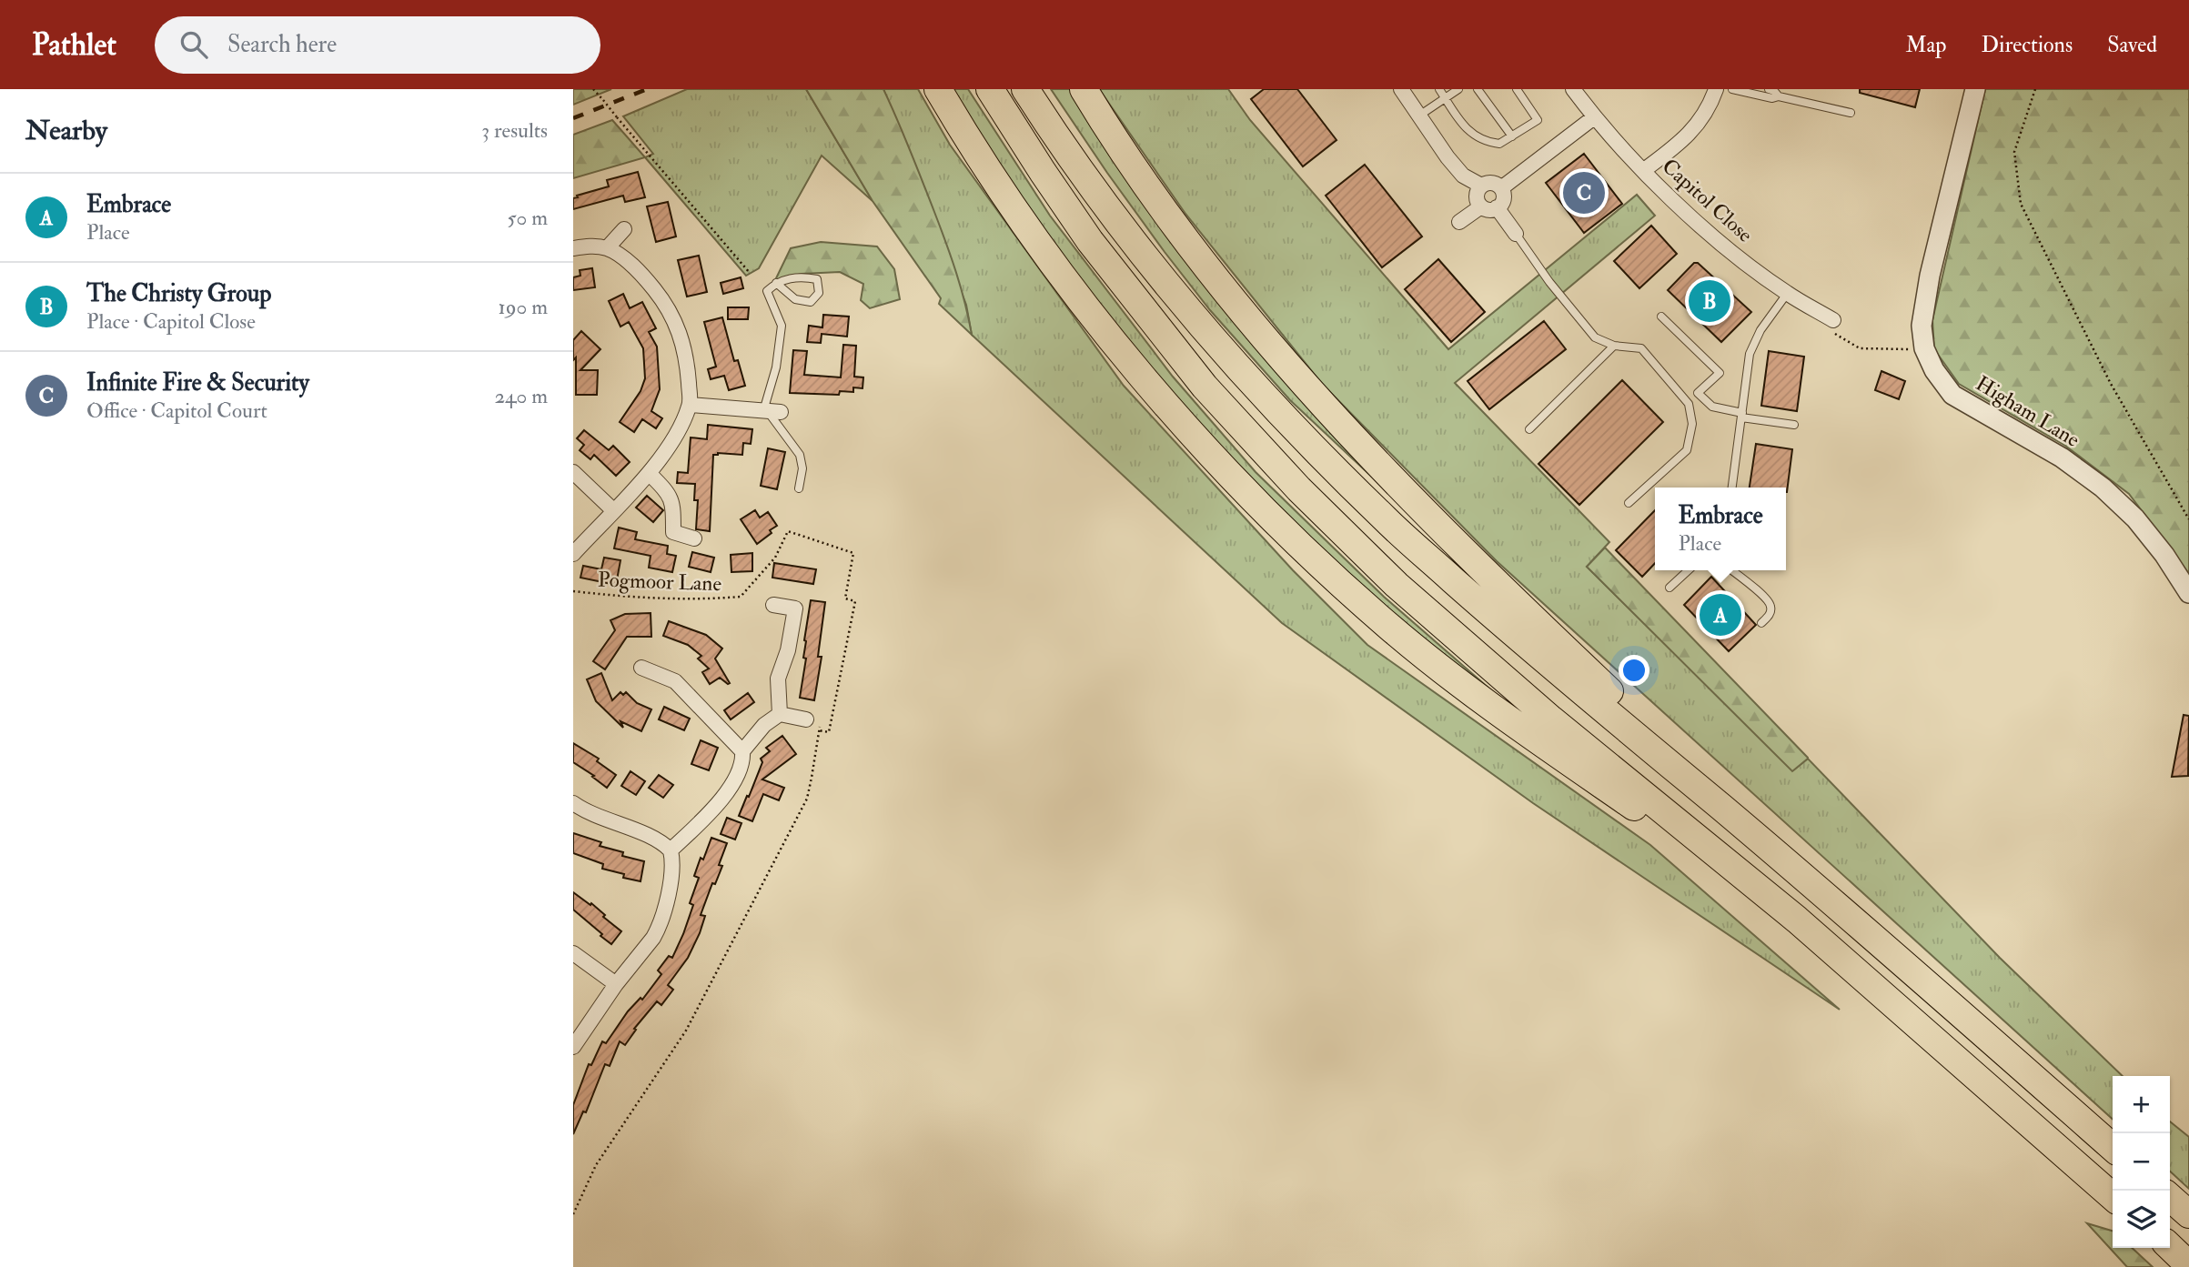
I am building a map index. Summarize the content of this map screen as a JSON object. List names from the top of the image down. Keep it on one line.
{"streets":{"street":["Capitol Close","Higham Lane"],"path":["Pogmoor Lane"]},"page":{"header":"Pathlet","search":"Search here","nav":["Map","Directions","Saved"],"heading":["Nearby","3 results"],"pins":["C","B","A"],"list":[{"mark":"A","name":"Embrace","note":"Place","value":"50 m"},{"mark":"B","name":"The Christy Group","note":"Place · Capitol Close","value":"190 m"},{"mark":"C","name":"Infinite Fire & Security","note":"Office · Capitol Court","value":"240 m"}],"popup":["Embrace","Place"],"map_buttons":["+","−"]}}
